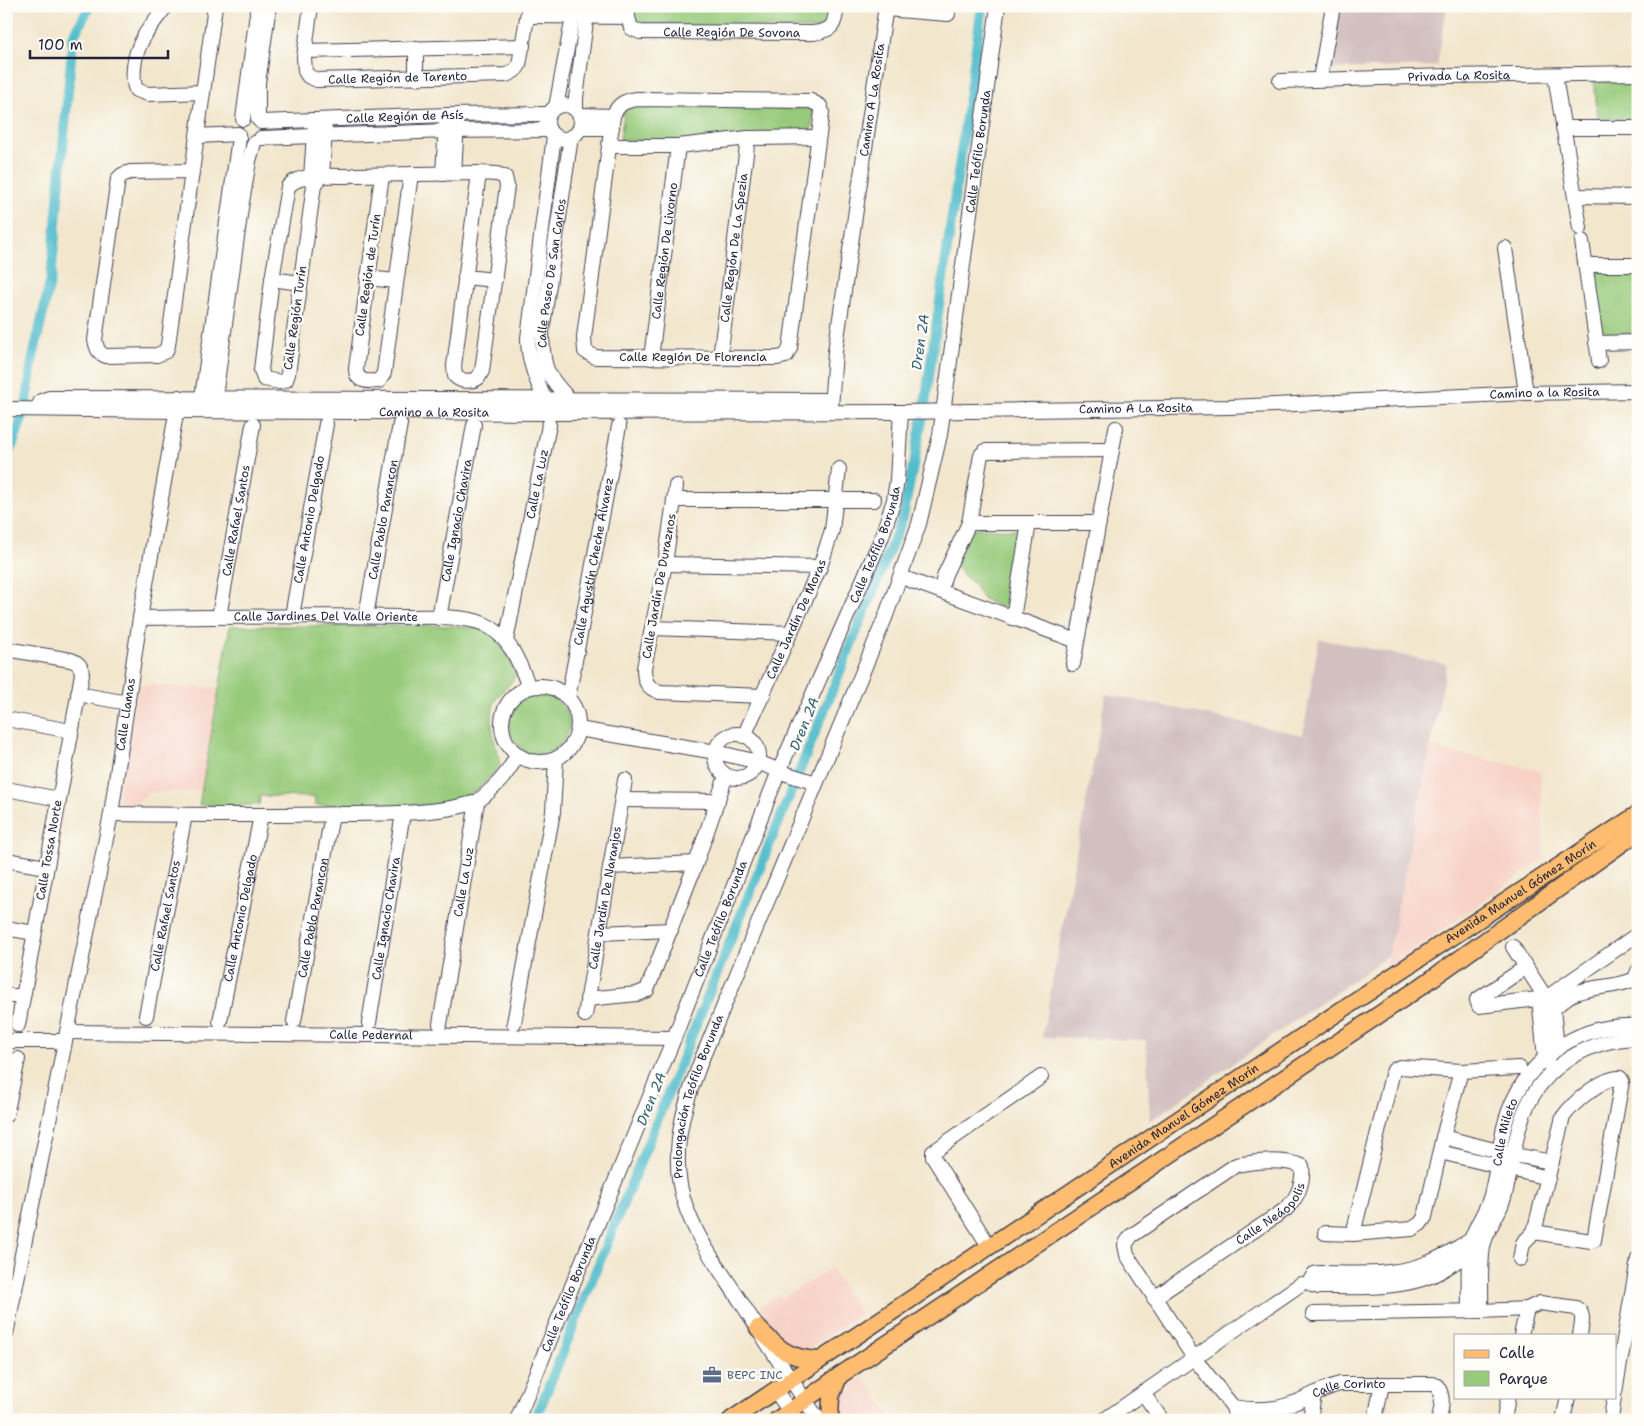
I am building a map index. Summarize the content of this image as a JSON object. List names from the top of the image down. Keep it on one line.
{"streets":{"main road":["Avenida Manuel Gómez Morín"],"street":["Calle Región De Sovona","Privada La Rosita","Calle Región de Tarento","Camino A La Rosita","Calle Región de Asís","Calle Teófilo Borunda","Calle Región De La Spezia","Calle Región De Livorno","Calle Paseo De San Carlos","Calle Región de Turín","Calle Región Turín","Calle Región De Florencia","Camino a la Rosita","Calle La Luz","Calle Antonio Delgado","Calle Pablo Parancon","Calle Rafael Santos","Calle Ignacio Chavira","Calle Agustín Cheche Álvarez","Calle Jardín De Duraznos","Calle Jardines Del Valle Oriente","Calle Jardín De Moras","Calle Llamas","Calle Tossa Norte","Calle Jardín De Naranjos","Calle Pedernal","Prolongación Teófilo Borunda","Calle Mileto","Calle Neáopolis","Calle Corinto"]},"crossings":[["Camino A La Rosita","Calle Teófilo Borunda"],["Camino A La Rosita","Calle Paseo De San Carlos"],["Camino A La Rosita","Camino a la Rosita"],["Calle Región de Asís","Calle Paseo De San Carlos"],["Calle Región de Asís","Calle Región Turín"],["Calle Teófilo Borunda","Calle Pedernal"],["Calle Teófilo Borunda","Prolongación Teófilo Borunda"],["Calle Región De La Spezia","Calle Región De Florencia"],["Calle Región De Livorno","Calle Región De Florencia"],["Calle Paseo De San Carlos","Camino a la Rosita"],["Camino a la Rosita","Calle Llamas"],["Calle La Luz","Calle Jardines Del Valle Oriente"],["Calle Antonio Delgado","Calle Jardines Del Valle Oriente"],["Calle Pablo Parancon","Calle Jardines Del Valle Oriente"],["Calle Rafael Santos","Calle Jardines Del Valle Oriente"],["Calle Ignacio Chavira","Calle Jardines Del Valle Oriente"],["Calle Jardín De Duraznos","Calle Jardín De Moras"],["Calle Jardines Del Valle Oriente","Calle Llamas"],["Calle Llamas","Calle Pedernal"],["Avenida Manuel Gómez Morín","Prolongación Teófilo Borunda"],["Calle Neáopolis","Calle Corinto"]],"water":["Dren 2A"],"places":{"office":["BEPC INC"]},"legend":["Calle","Parque"],"scale_bar":"100 m"}
